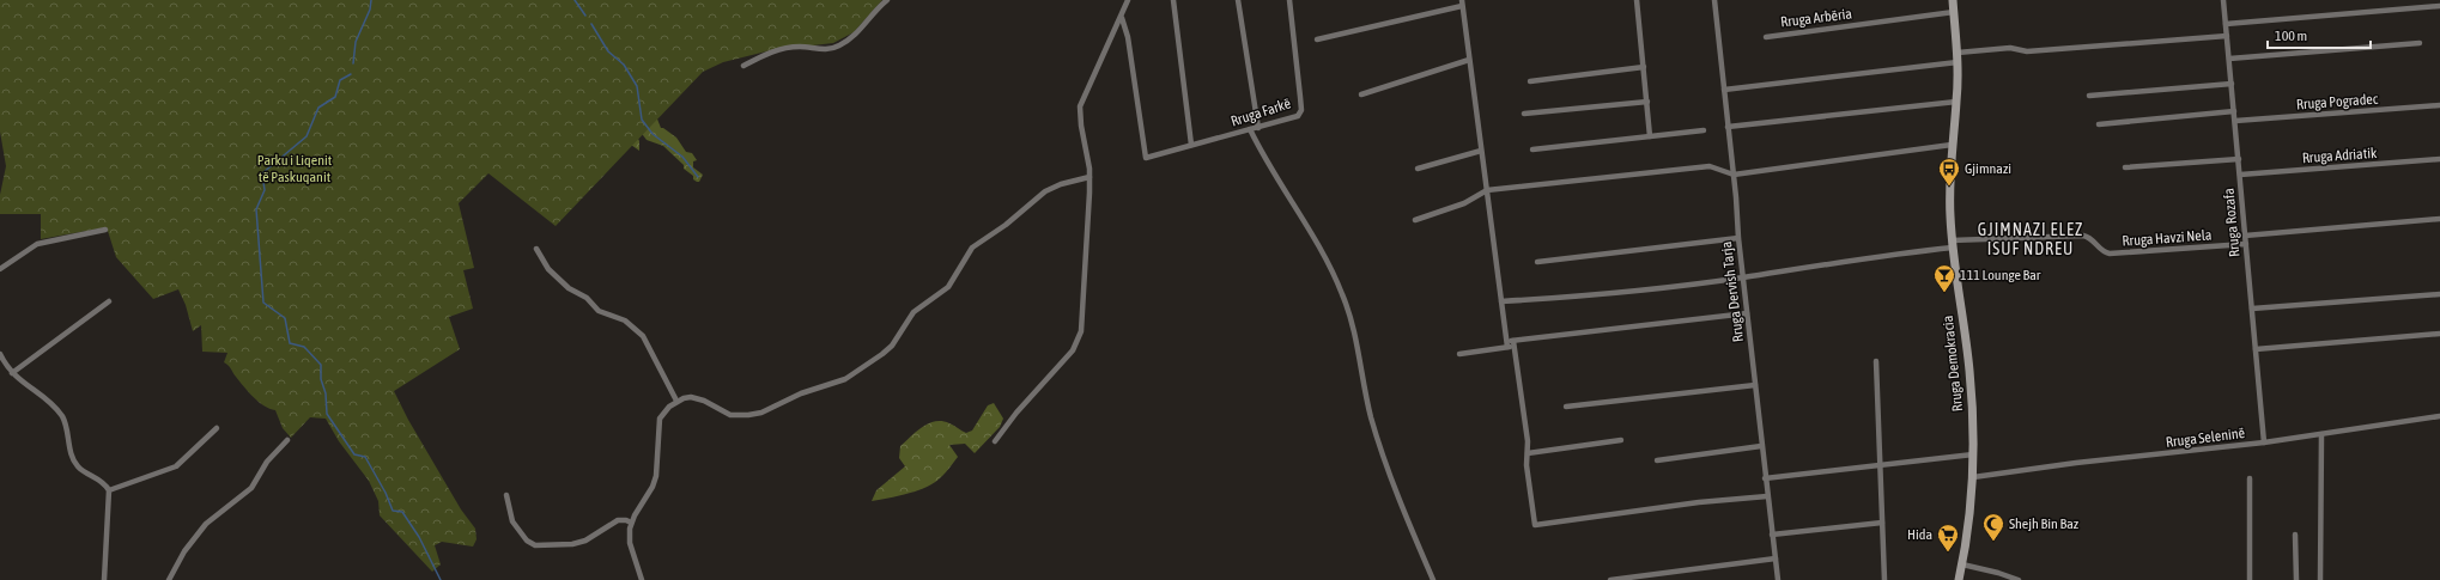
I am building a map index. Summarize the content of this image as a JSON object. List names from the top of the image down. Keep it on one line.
{"streets":{"main road":["Rruga Demokracia"],"street":["Rruga Arbëria","Rruga Pogradec","Rruga Farkë","Rruga Adriatik","Rruga Rozafa","Rruga Havzi Nela","Rruga Dervish Tarja","Rruga Seleninë"]},"crossings":[["Rruga Arbëria","Rruga Demokracia"],["Rruga Pogradec","Rruga Rozafa"],["Rruga Adriatik","Rruga Rozafa"],["Rruga Rozafa","Rruga Havzi Nela"],["Rruga Rozafa","Rruga Seleninë"],["Rruga Havzi Nela","Rruga Dervish Tarja"],["Rruga Havzi Nela","Rruga Demokracia"],["Rruga Demokracia","Rruga Seleninë"]],"districts":["GJIMNAZI ELEZ ISUF NDREU"],"parks":["Parku i Liqenit të Paskuqanit"],"places":{"bus stop":["Gjimnazi"],"bar":["111 Lounge Bar"],"mosque":["Shejh Bin Baz"],"supermarket":["Hida"]},"scale_bar":"100 m"}
